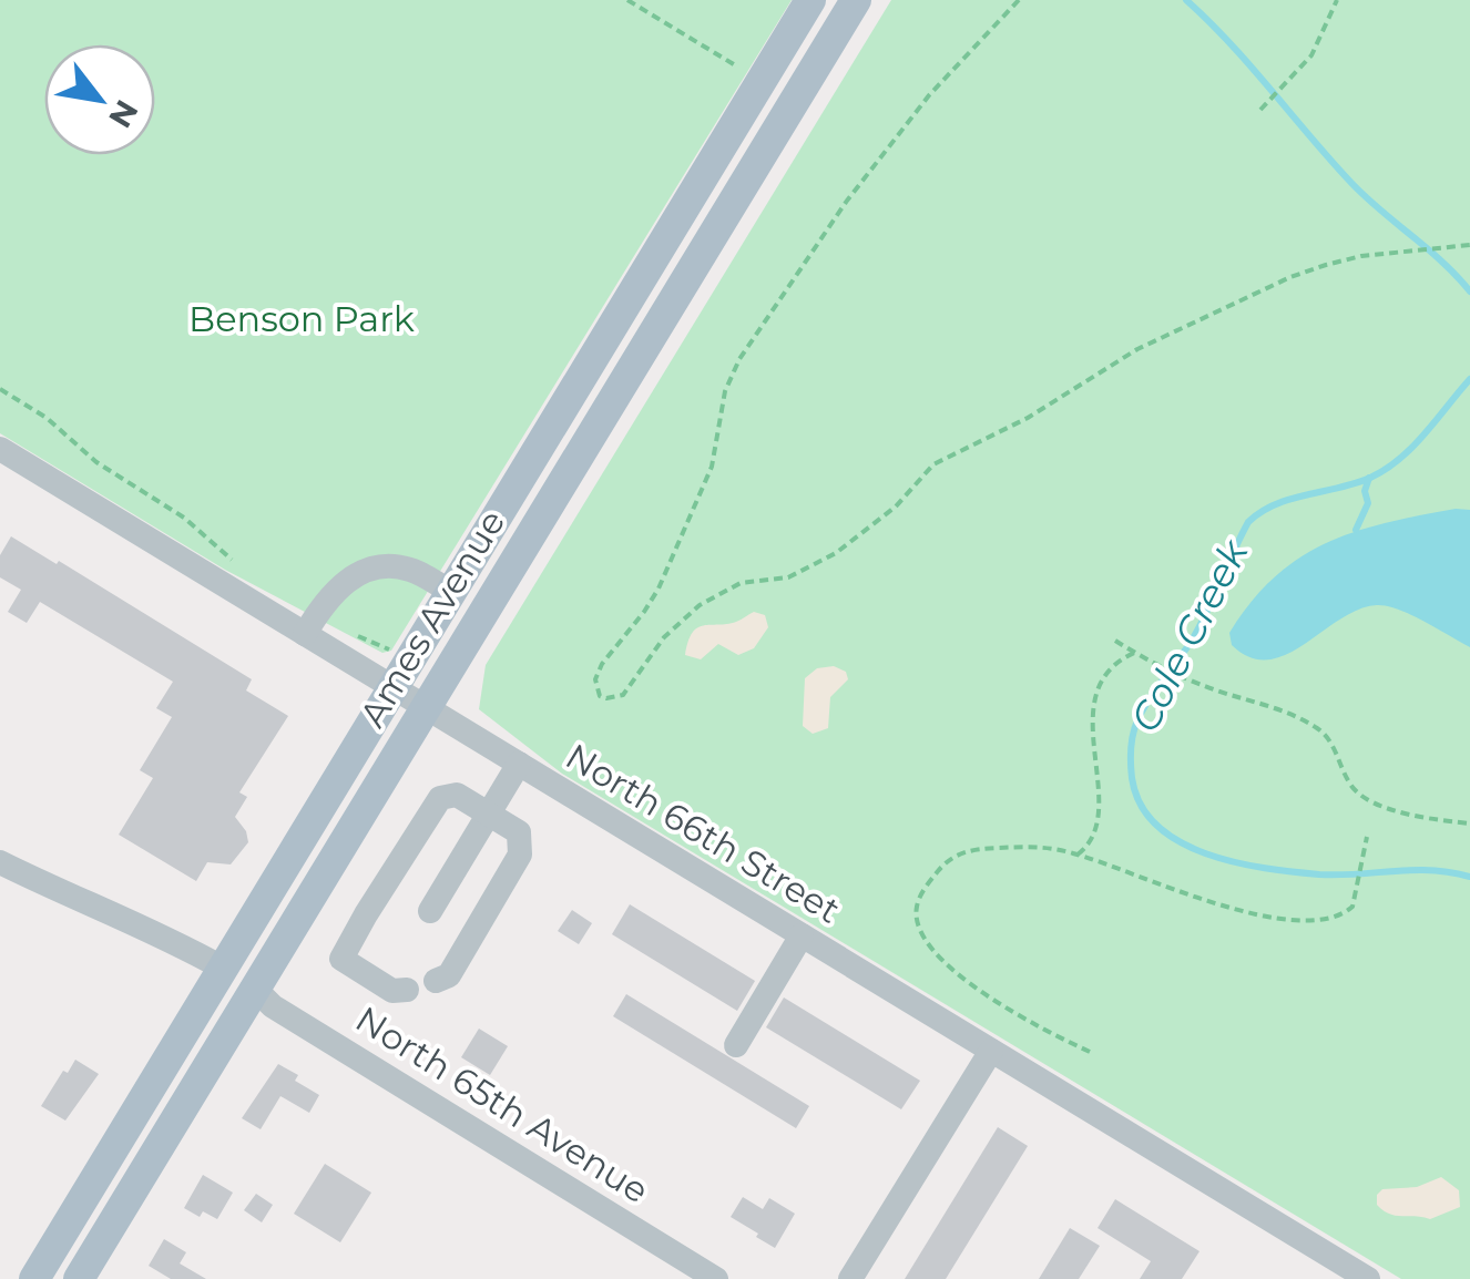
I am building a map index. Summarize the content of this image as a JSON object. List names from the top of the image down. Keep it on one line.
{"streets":{"main road":["Ames Avenue"],"street":["North 66th Street","North 65th Avenue"]},"crossings":[["Ames Avenue","North 66th Street"],["Ames Avenue","North 65th Avenue"]],"water":["Cole Creek"],"parks":["Benson Park"],"north":"bottom right"}
